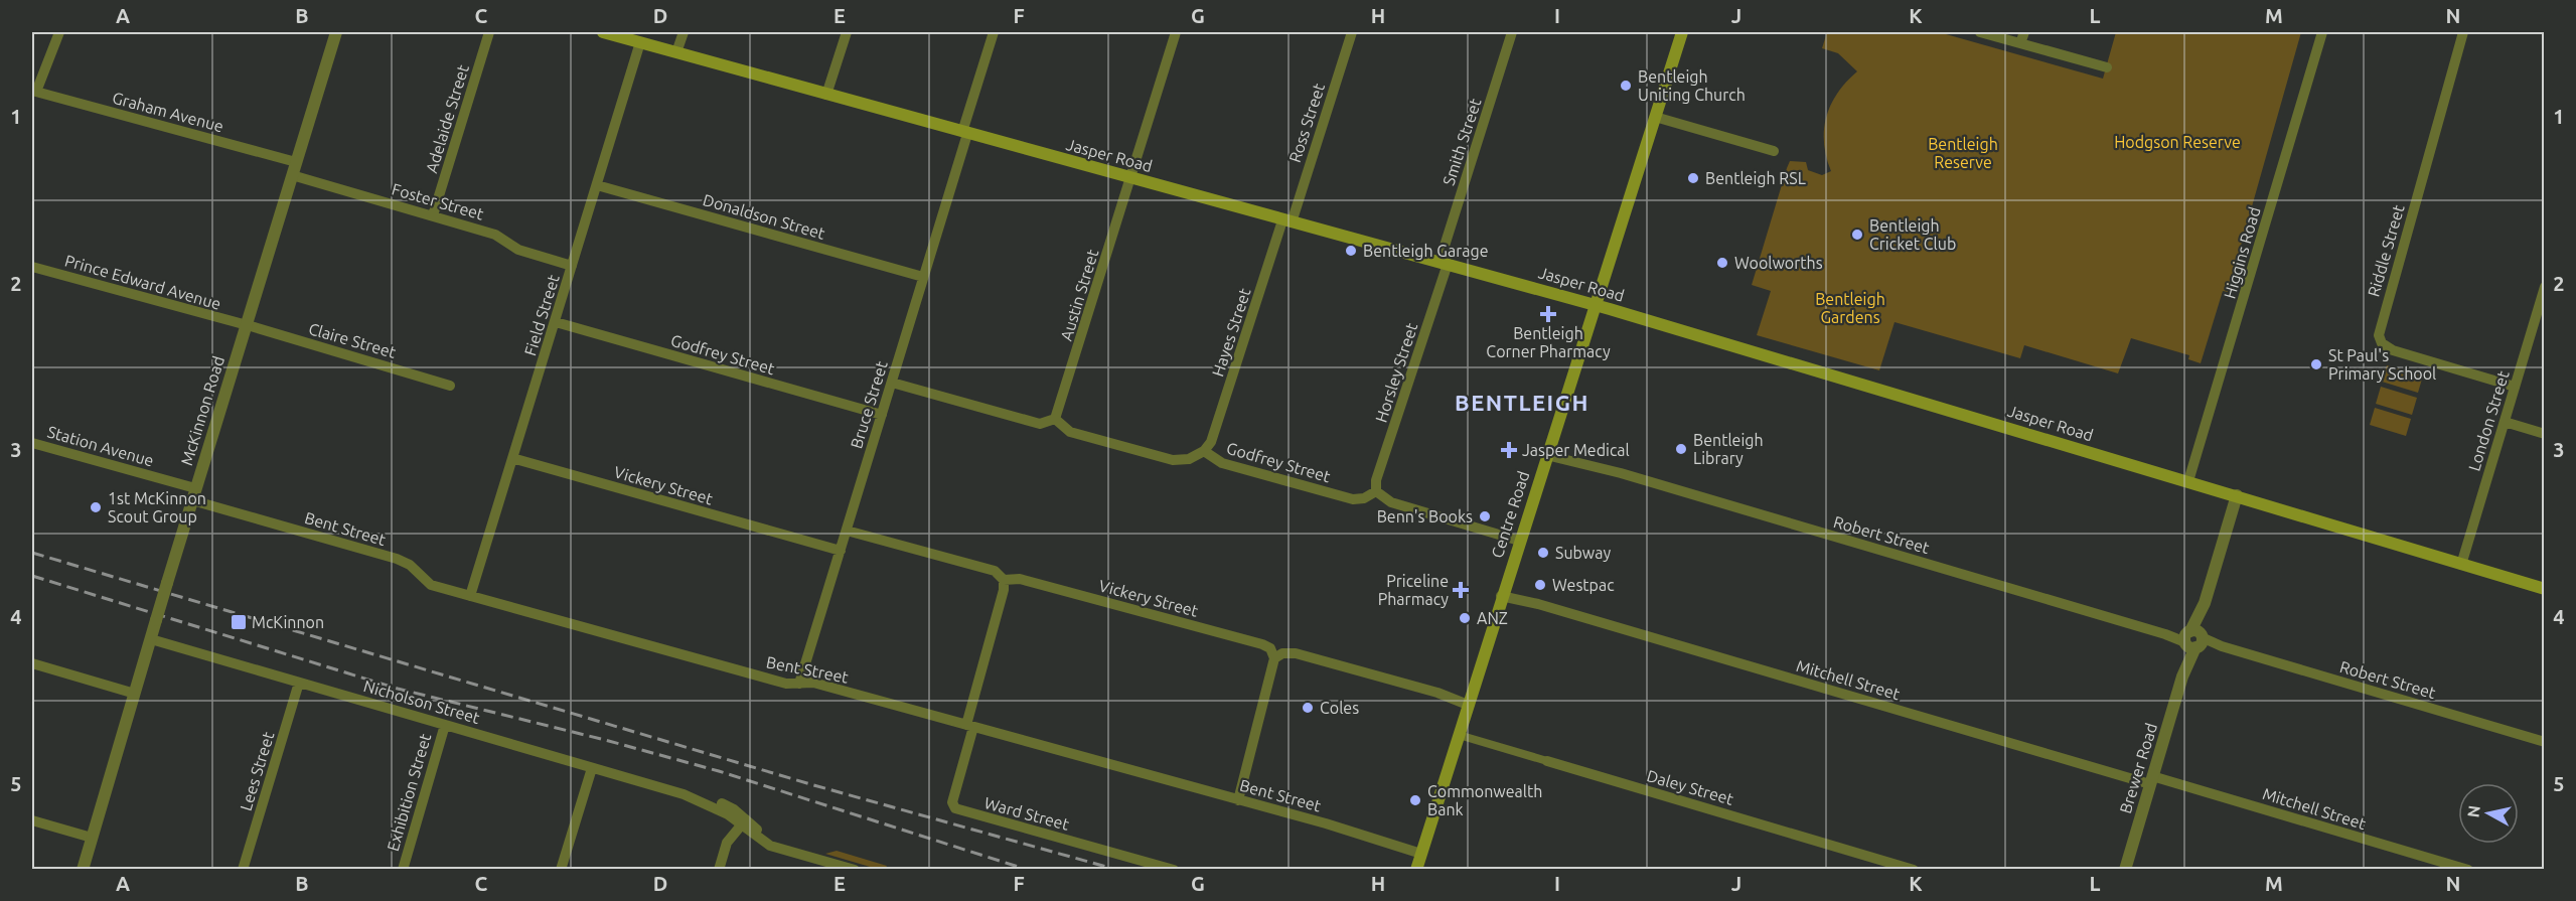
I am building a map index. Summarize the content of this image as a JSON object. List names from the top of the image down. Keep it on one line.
{"streets":{"main road":["Jasper Road","Centre Road"],"street":["Graham Avenue","Adelaide Street","Ross Street","Smith Street","Foster Street","Donaldson Street","Riddle Street","Higgins Road","Prince Edward Avenue","Austin Street","Field Street","Hayes Street","Claire Street","Godfrey Street","Horsley Street","Bruce Street","McKinnon Road","London Street","Station Avenue","Vickery Street","Bent Street","Robert Street","Mitchell Street","Nicholson Street","Brewer Road","Lees Street","Daley Street","Exhibition Street","Ward Street"]},"crossings":[["Graham Avenue","McKinnon Road"],["Adelaide Street","Foster Street"],["Ross Street","Jasper Road"],["Ross Street","Hayes Street"],["Smith Street","Jasper Road"],["Smith Street","Horsley Street"],["Jasper Road","Higgins Road"],["Jasper Road","Austin Street"],["Jasper Road","Field Street"],["Jasper Road","Hayes Street"],["Jasper Road","Horsley Street"],["Jasper Road","Bruce Street"],["Jasper Road","London Street"],["Jasper Road","Centre Road"],["Jasper Road","Brewer Road"],["Foster Street","Field Street"],["Foster Street","McKinnon Road"],["Donaldson Street","Field Street"],["Donaldson Street","Bruce Street"],["Riddle Street","London Street"],["Prince Edward Avenue","Claire Street"],["Prince Edward Avenue","McKinnon Road"],["Austin Street","Godfrey Street"],["Field Street","Godfrey Street"],["Field Street","Vickery Street"],["Field Street","Bent Street"],["Hayes Street","Godfrey Street"],["Claire Street","McKinnon Road"],["Godfrey Street","Horsley Street"],["Godfrey Street","Bruce Street"],["Bruce Street","Vickery Street"],["Bruce Street","Bent Street"],["McKinnon Road","Station Avenue"],["McKinnon Road","Bent Street"],["McKinnon Road","Nicholson Street"],["Station Avenue","Bent Street"],["Vickery Street","Ward Street"],["Centre Road","Bent Street"],["Centre Road","Robert Street"],["Centre Road","Mitchell Street"],["Centre Road","Daley Street"],["Bent Street","Ward Street"],["Robert Street","Brewer Road"],["Mitchell Street","Brewer Road"],["Nicholson Street","Lees Street"],["Nicholson Street","Exhibition Street"]],"districts":["BENTLEIGH"],"parks":["Hodgson Reserve","Bentleigh Reserve","Bentleigh Gardens"],"places":{"other":["Bentleigh Uniting Church","Bentleigh RSL","Bentleigh Cricket Club","Bentleigh Garage","Woolworths","St Paul's Primary School","Bentleigh Library","1st McKinnon Scout Group","Benn's Books","Subway","Westpac","ANZ","Coles","Commonwealth Bank"],"health":["Bentleigh Corner Pharmacy","Jasper Medical","Priceline Pharmacy"],"transit":["McKinnon"]},"north":"left","grid":{"columns":["A","B","C","D","E","F","G","H","I","J","K","L","M","N"],"rows":["1","2","3","4","5"]}}
